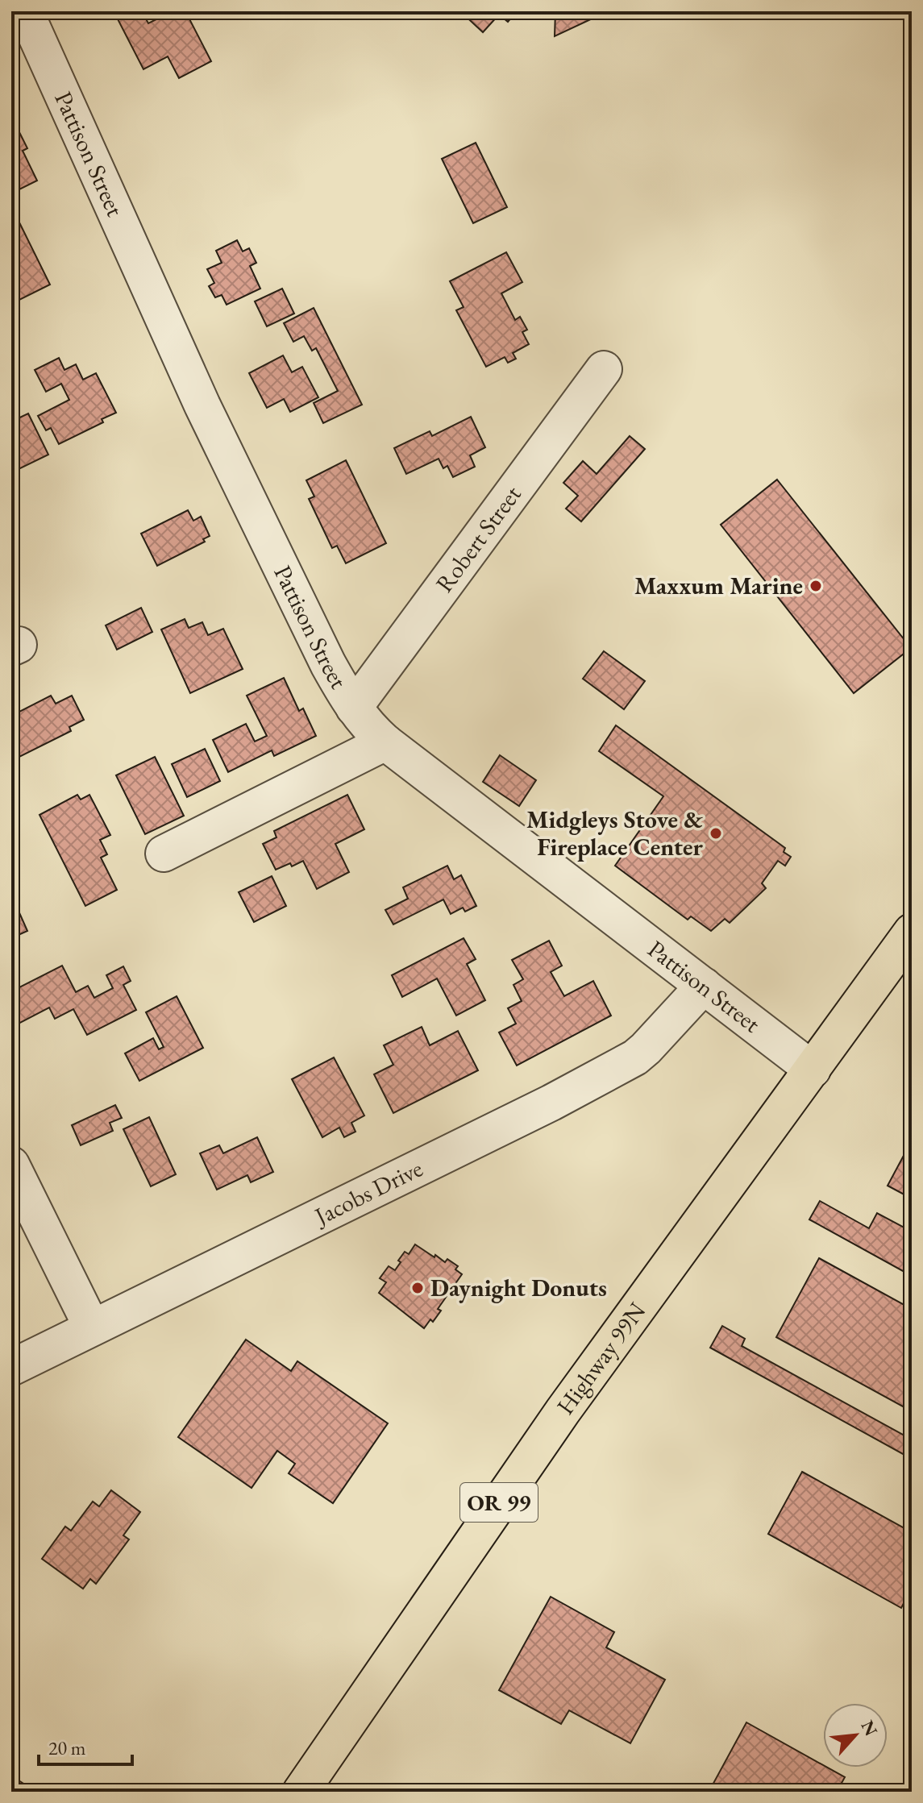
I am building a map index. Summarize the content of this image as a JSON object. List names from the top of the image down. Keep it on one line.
{"streets":{"main road":["Highway 99N","OR 99"],"street":["Pattison Street","Robert Street","Jacobs Drive"]},"crossings":[["Pattison Street","Robert Street"],["Pattison Street","Jacobs Drive"],["Pattison Street","Highway 99N"]],"places":["Maxxum Marine","Midgleys Stove & Fireplace Center","Daynight Donuts"],"scale_bar":"20 m","north":"top right"}
